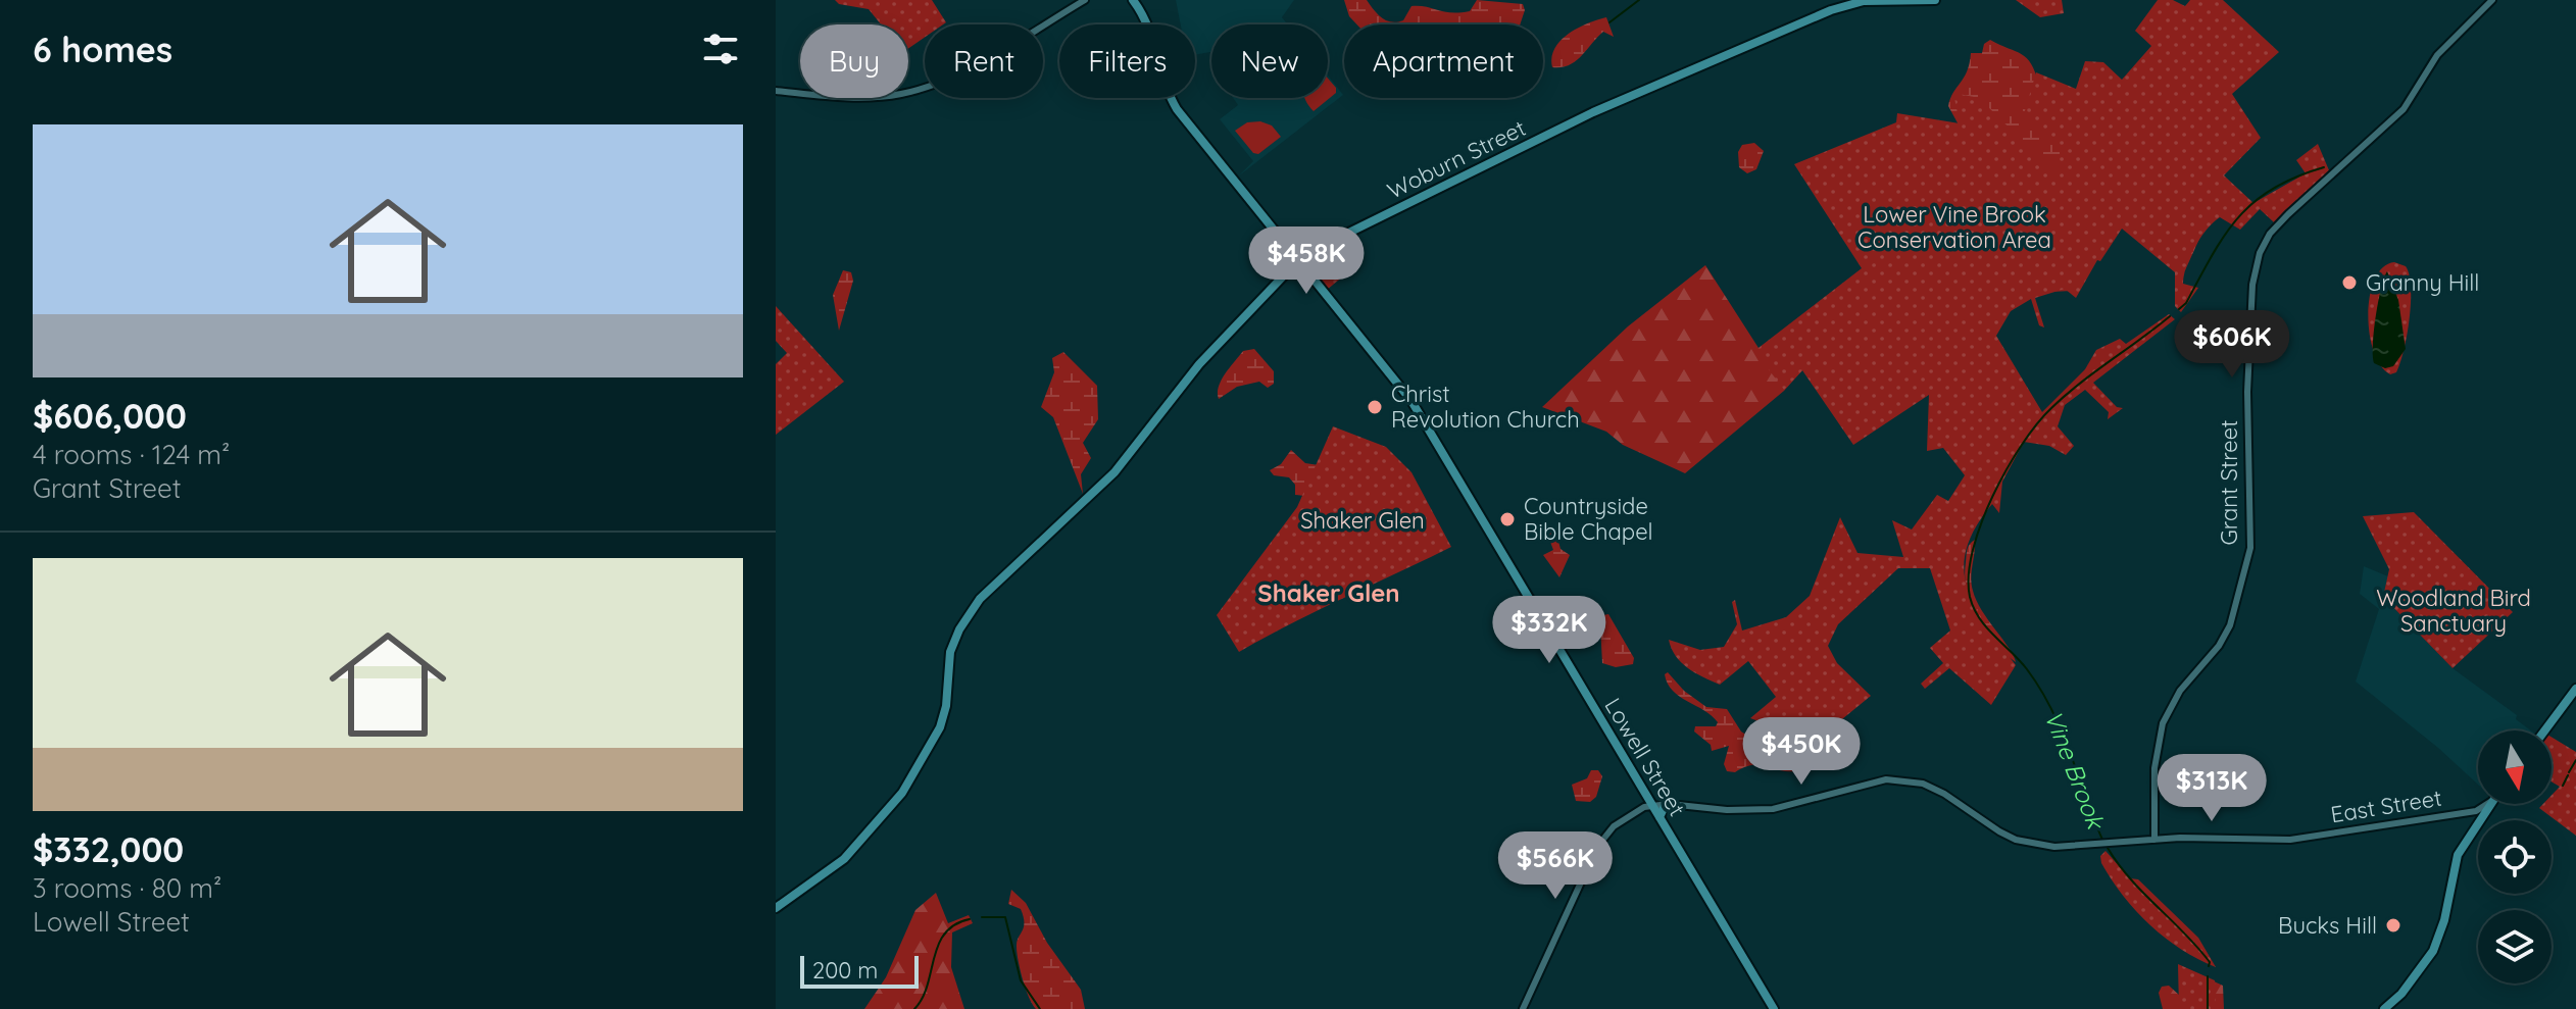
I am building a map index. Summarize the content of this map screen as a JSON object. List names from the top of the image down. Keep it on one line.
{"streets":{"main road":["Woburn Street","Lowell Street"],"street":["Grant Street","East Street"]},"crossings":[["Woburn Street","Lowell Street"],["Grant Street","East Street"],["Lowell Street","East Street"]],"districts":["Shaker Glen"],"water":["Vine Brook"],"parks":["Lower Vine Brook Conservation Area","Shaker Glen","Woodland Bird Sanctuary"],"places":["Granny Hill","Christ Revolution Church","Countryside Bible Chapel","Bucks Hill"],"scale_bar":"200 m","north":"bottom","page":{"heading":"6 homes","chip":["Buy","Rent","Filters","New","Apartment"],"list":[{"name":"$606,000","note":"4 rooms · 124 m² · Grant Street"},{"name":"$332,000","note":"3 rooms · 80 m² · Lowell Street"}],"price":["$458K","$606K","$332K","$450K","$313K","$566K"],"scale":"200 m"}}
